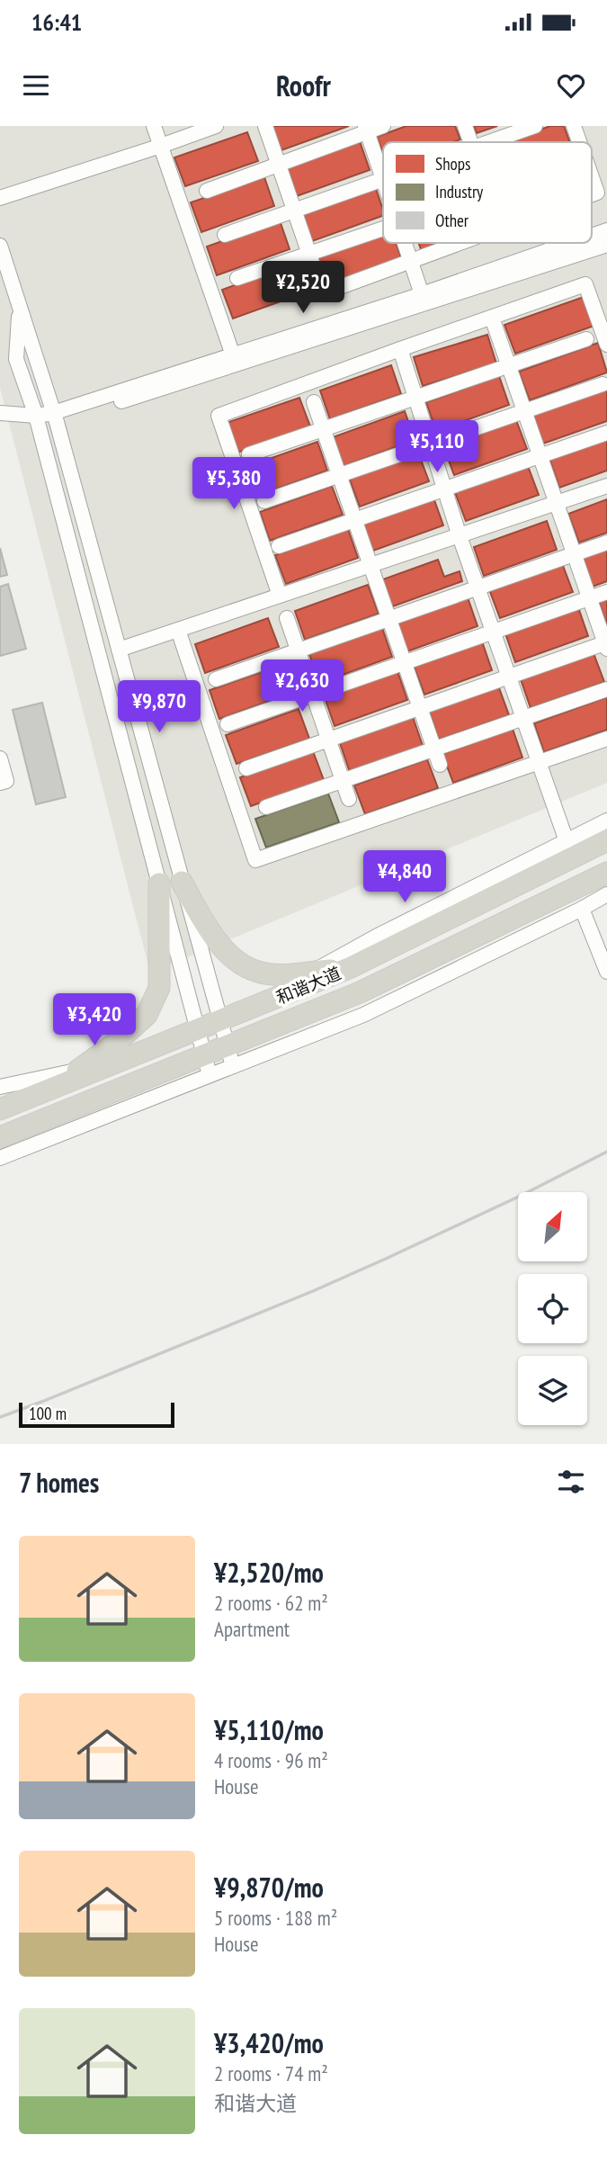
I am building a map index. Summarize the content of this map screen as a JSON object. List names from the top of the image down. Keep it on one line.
{"streets":{"highway":["和谐大道"]},"legend":["Shops","Industry","Other"],"scale_bar":"100 m","north":"top right","page":{"status":"16:41","header":"Roofr","price":["¥2,520","¥5,110","¥5,380","¥2,630","¥9,870","¥4,840","¥3,420"],"scale":"100 m","heading":"7 homes","list":[{"name":"¥2,520/mo","note":"2 rooms · 62 m² · Apartment"},{"name":"¥5,110/mo","note":"4 rooms · 96 m² · House"},{"name":"¥9,870/mo","note":"5 rooms · 188 m² · House"},{"name":"¥3,420/mo","note":"2 rooms · 74 m² · 和谐大道"}]}}
